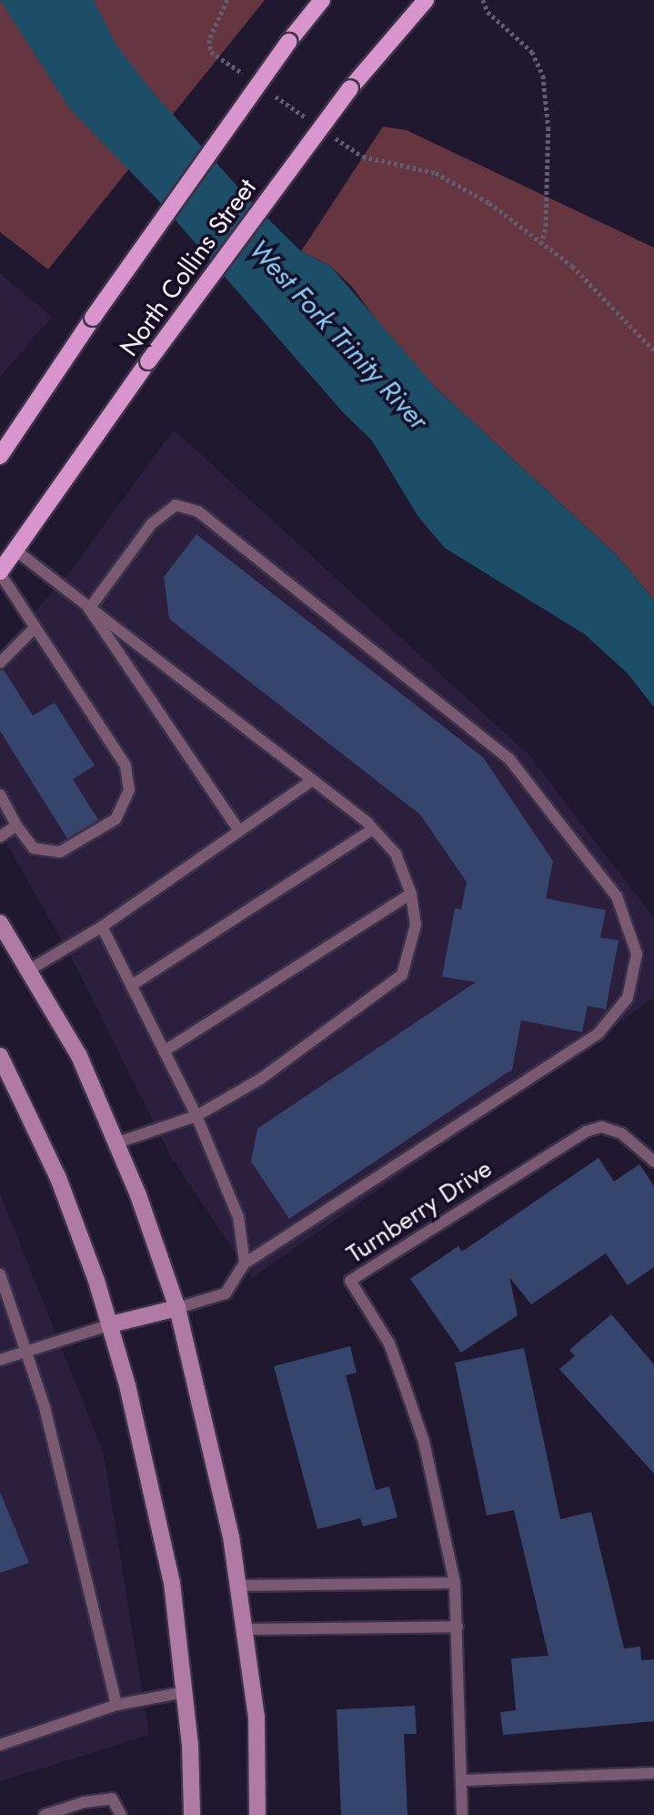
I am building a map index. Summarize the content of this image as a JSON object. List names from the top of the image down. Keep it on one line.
{"streets":{"main road":["North Collins Street"],"lane":["Turnberry Drive"]},"water":["West Fork Trinity River"]}
